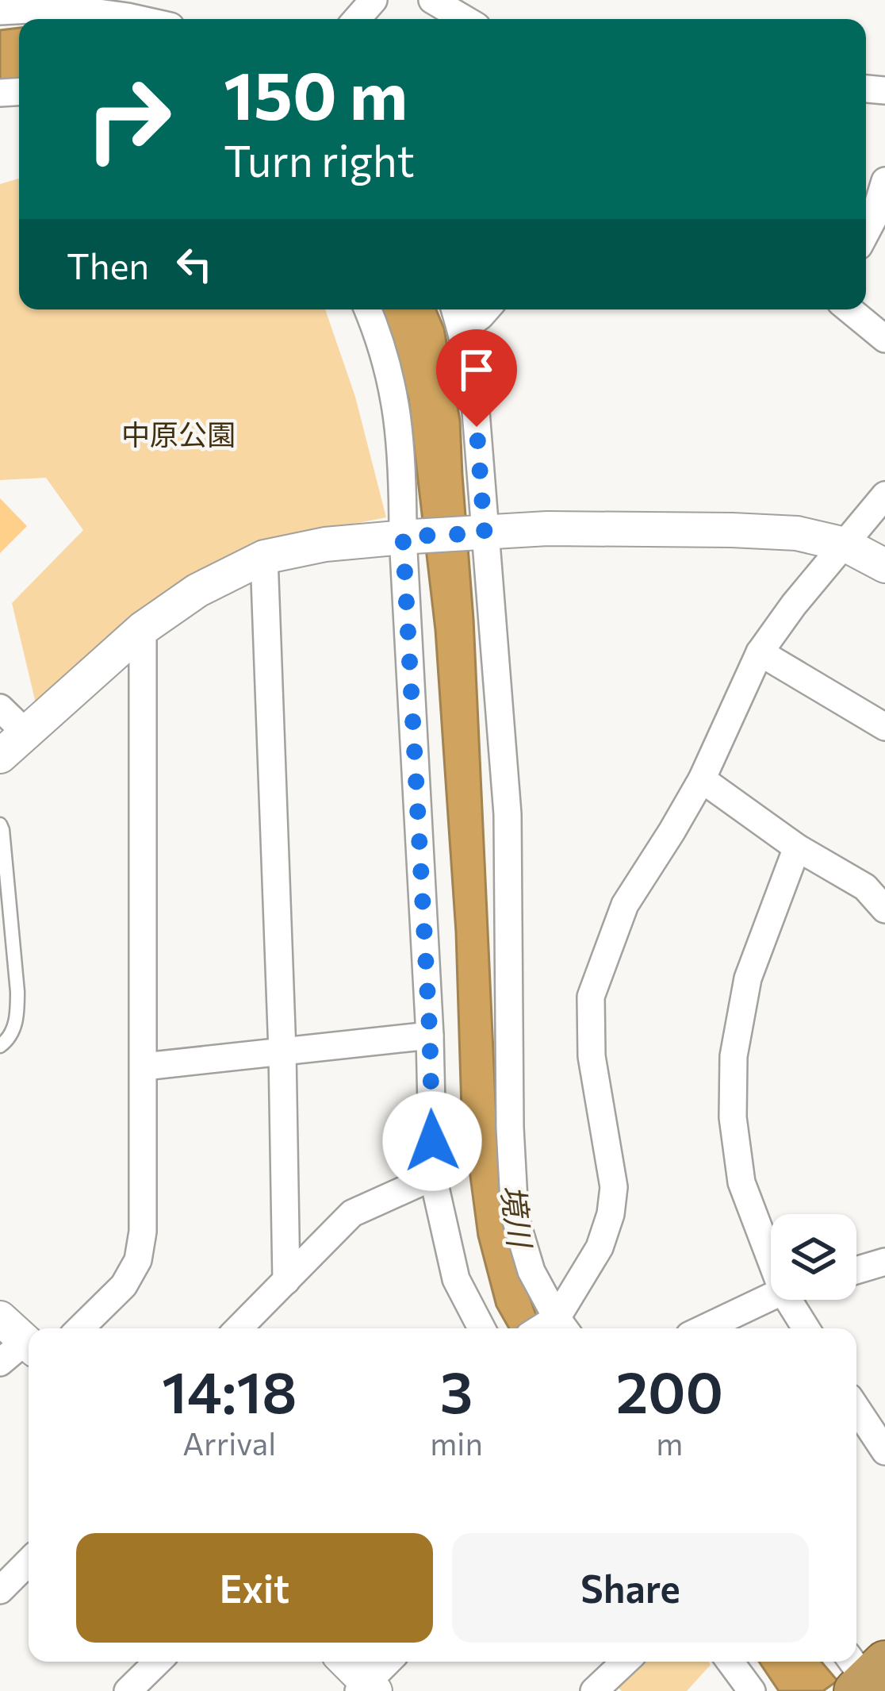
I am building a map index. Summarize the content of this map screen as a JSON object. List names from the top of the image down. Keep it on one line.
{"water":["境川"],"parks":["中原公園"],"page":{"turn":["150 m","Turn right"],"then":"Then","eta":["14:18","Arrival","3","min","200","m"],"buttons":["Exit","Share"]}}
